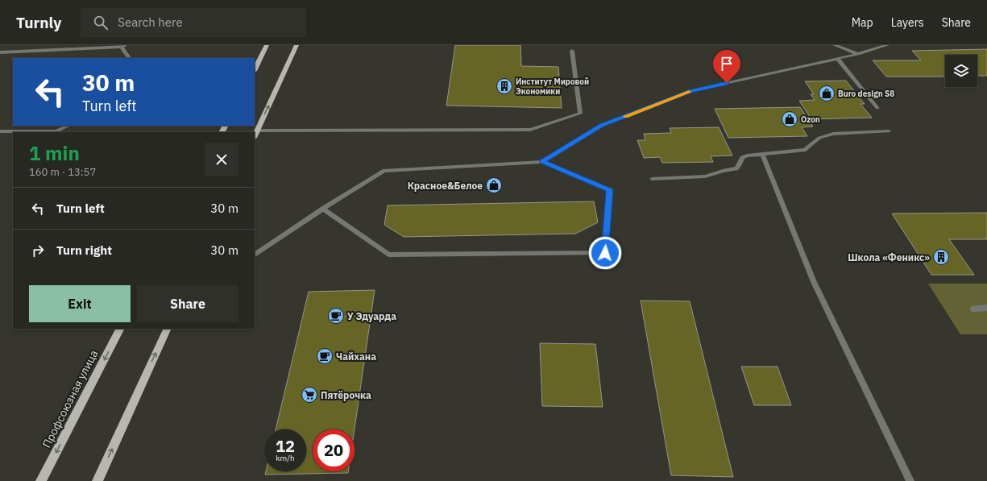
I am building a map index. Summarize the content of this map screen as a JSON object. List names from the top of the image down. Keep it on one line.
{"streets":{"main road":["Профсоюзная улица"]},"places":{"building":["Институт Мировой Экономики","Школа «Феникс»"],"shop":["Buro design S8","Ozon","Красное&Белое"],"cafe":["У Эдуарда","Чайхана"],"supermarket":["Пятёрочка"]},"page":{"header":"Turnly","search":"Search here","nav":["Map","Layers","Share"],"turn":["30 m","Turn left"],"heading":["1 min","160 m · 13:57"],"list":[{"name":"Turn left","value":"30 m"},{"name":"Turn right","value":"30 m"}],"buttons":["Exit","Share"],"speed":"12 km/h","limit":"20"}}
